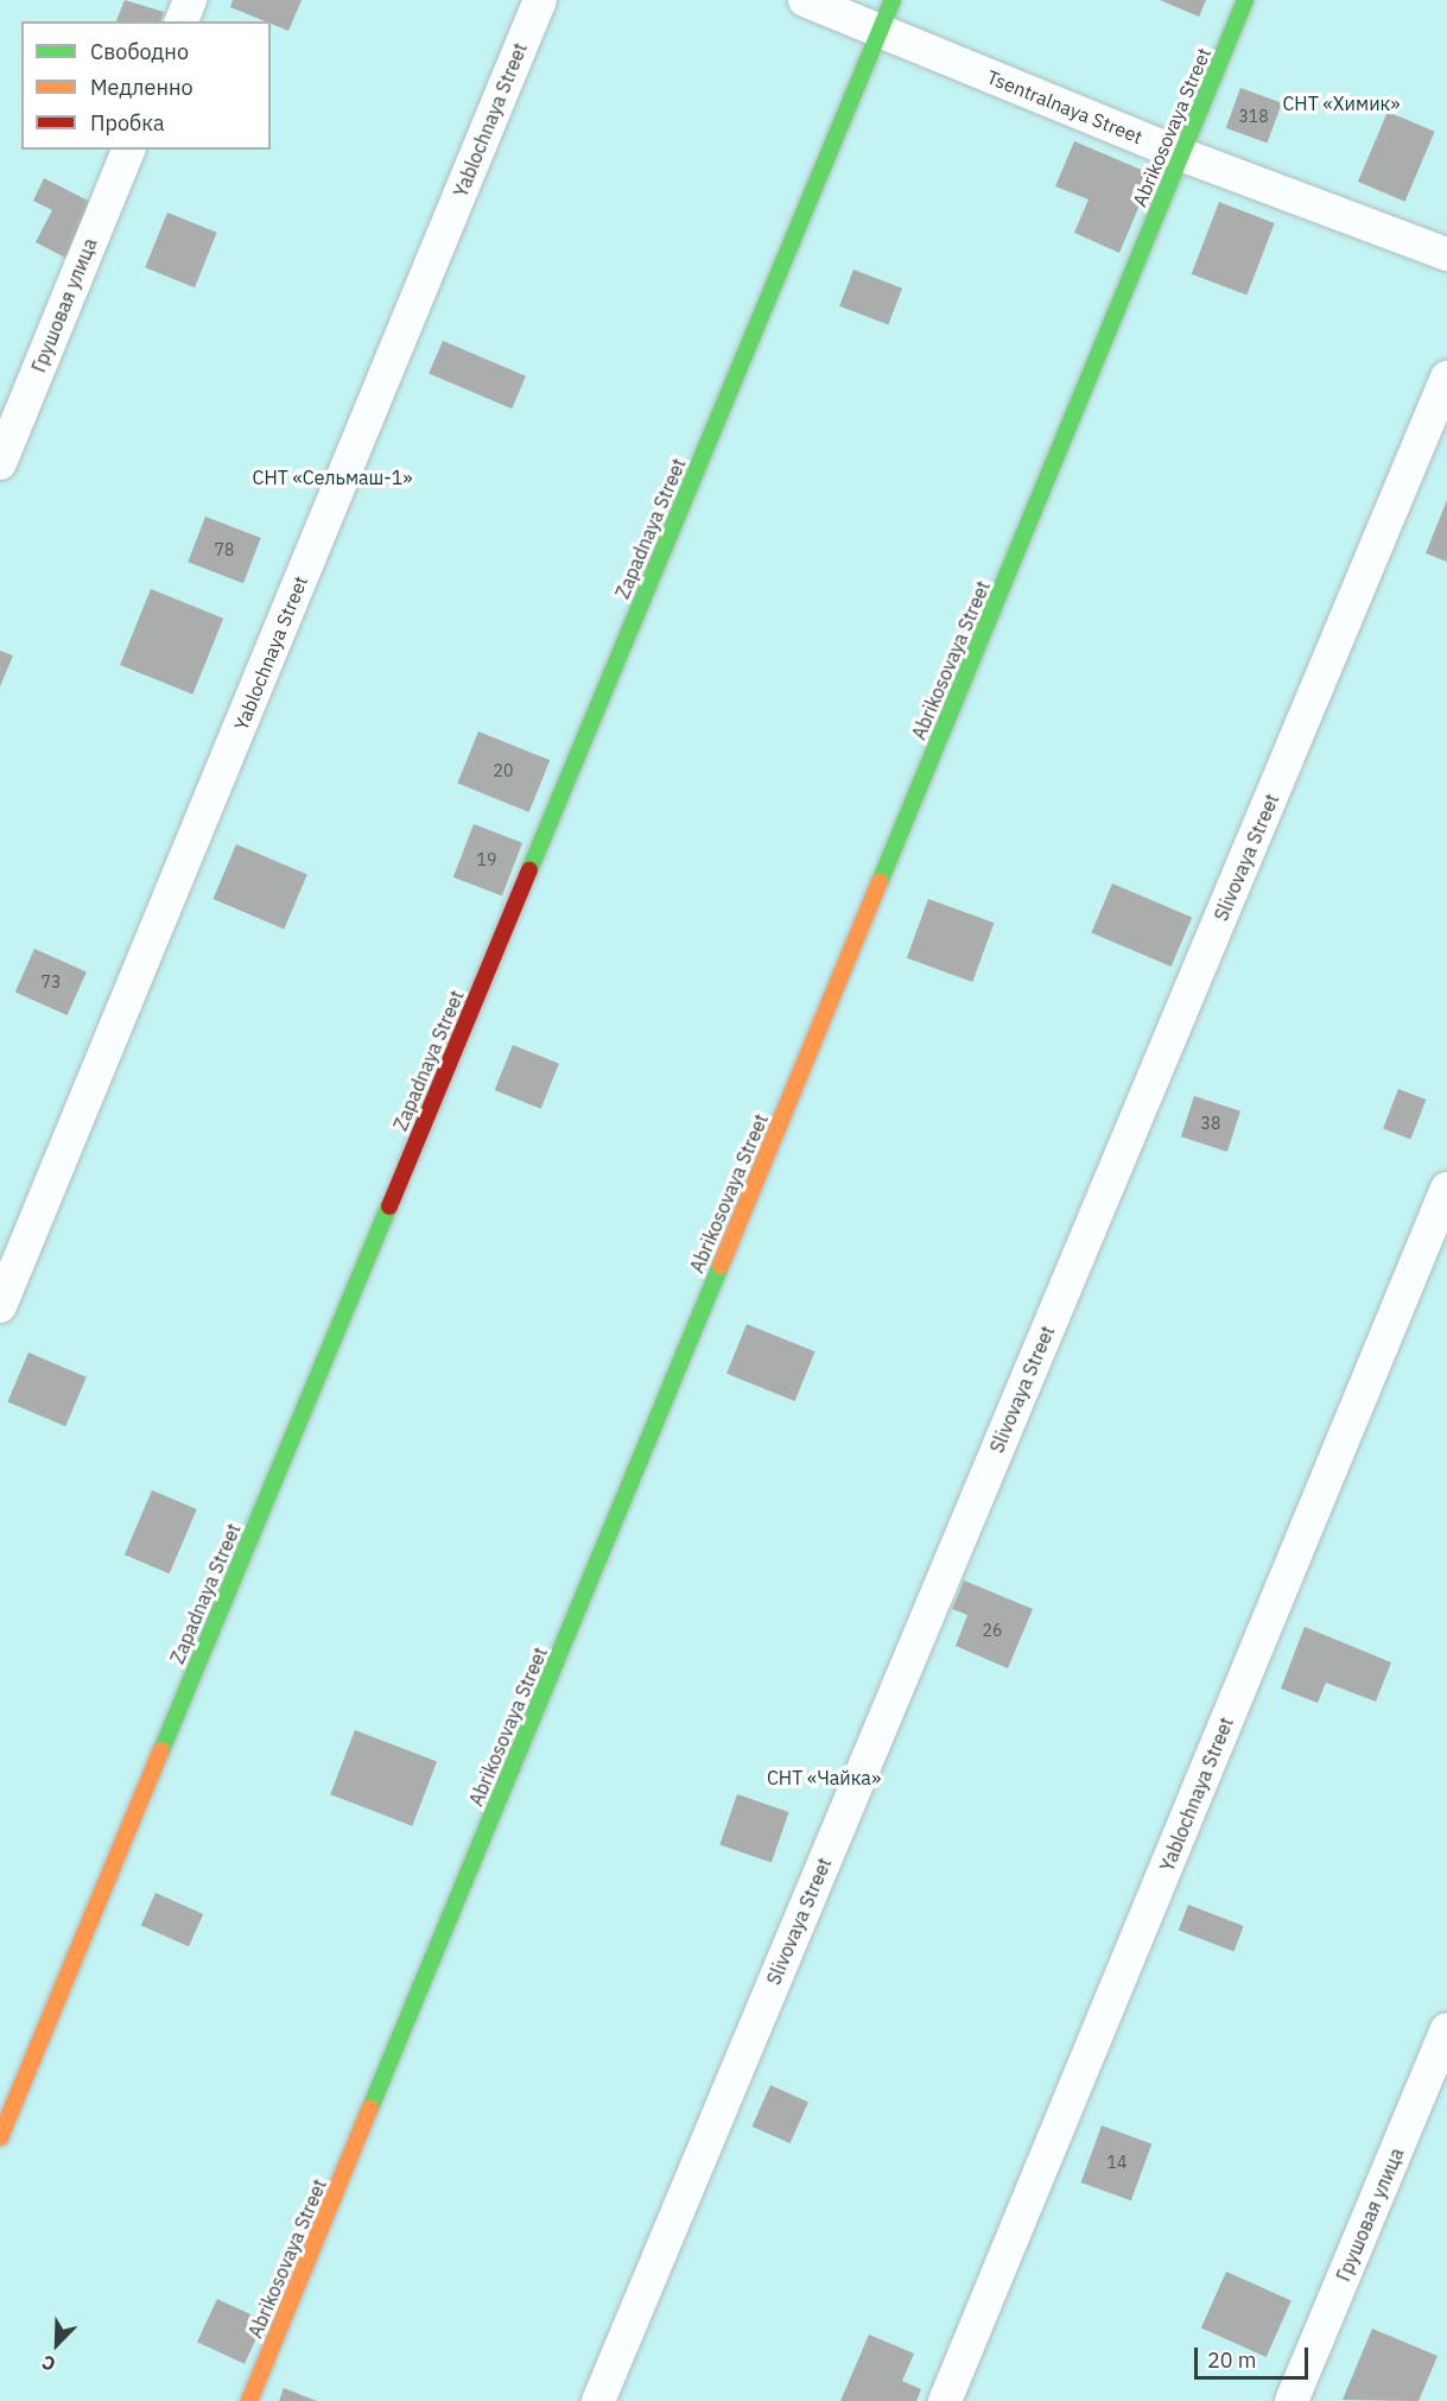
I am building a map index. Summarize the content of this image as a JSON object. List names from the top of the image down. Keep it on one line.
{"streets":{"street":["Tsentralnaya Street","Yablochnaya Street","Abrikosovaya Street","Грушовая улица","Zapadnaya Street","Slivovaya Street"]},"crossings":[["Tsentralnaya Street","Abrikosovaya Street"],["Tsentralnaya Street","Zapadnaya Street"]],"parks":["СНТ «Химик»","СНТ «Сельмаш-1»","СНТ «Чайка»"],"house_numbers":["318","78","20","19","73","38","26","14"],"legend":["Свободно","Медленно","Пробка"],"scale_bar":"20 m","north":"bottom left"}
